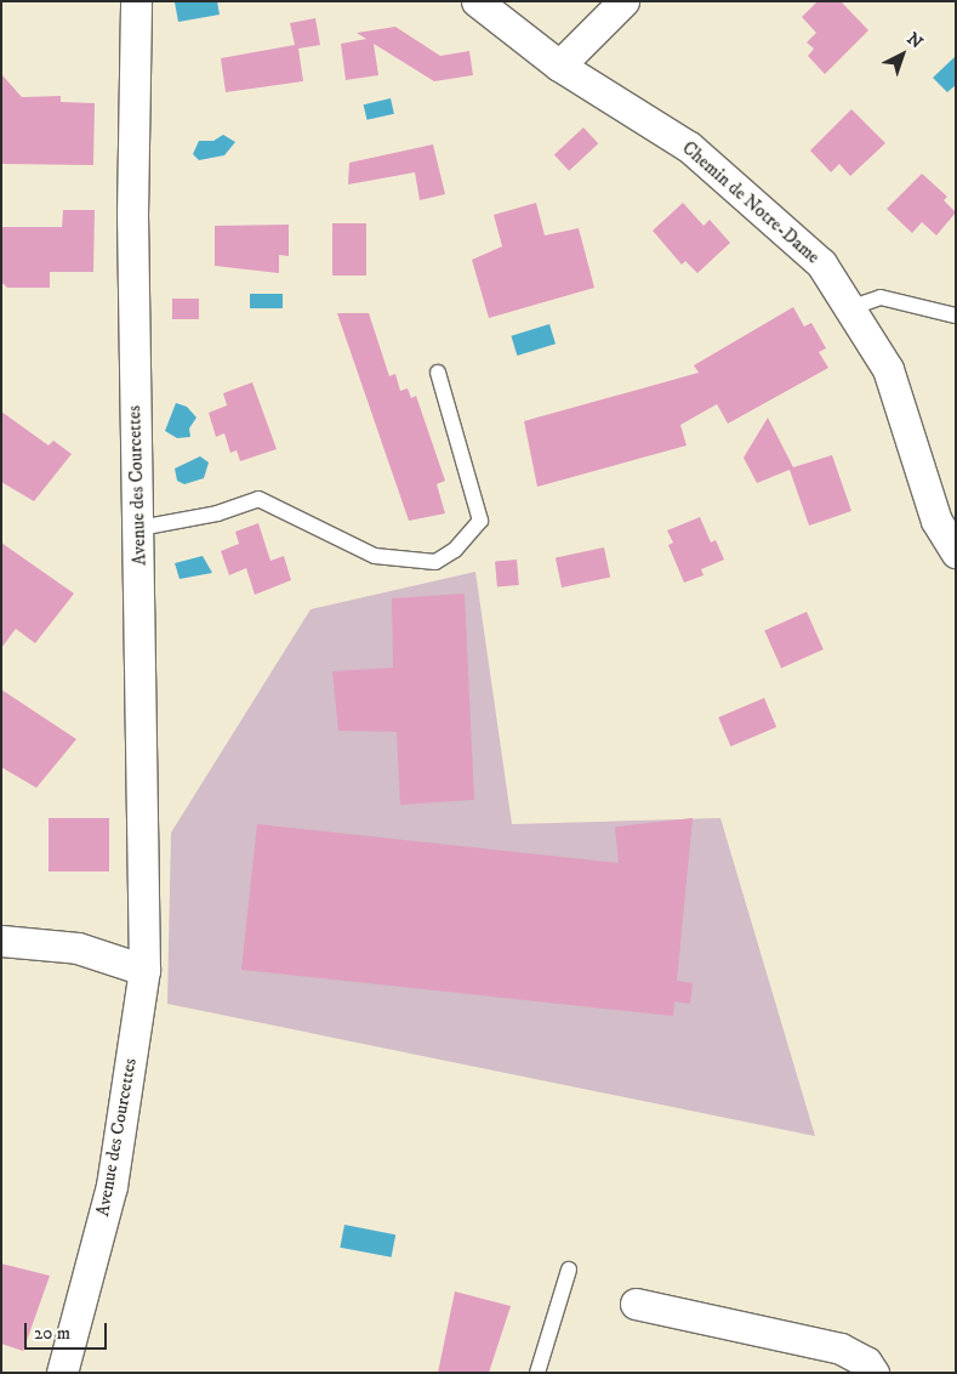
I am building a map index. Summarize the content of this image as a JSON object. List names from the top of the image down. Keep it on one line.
{"streets":{"street":["Chemin de Notre-Dame","Avenue des Courcettes"]},"scale_bar":"20 m","north":"top right"}
